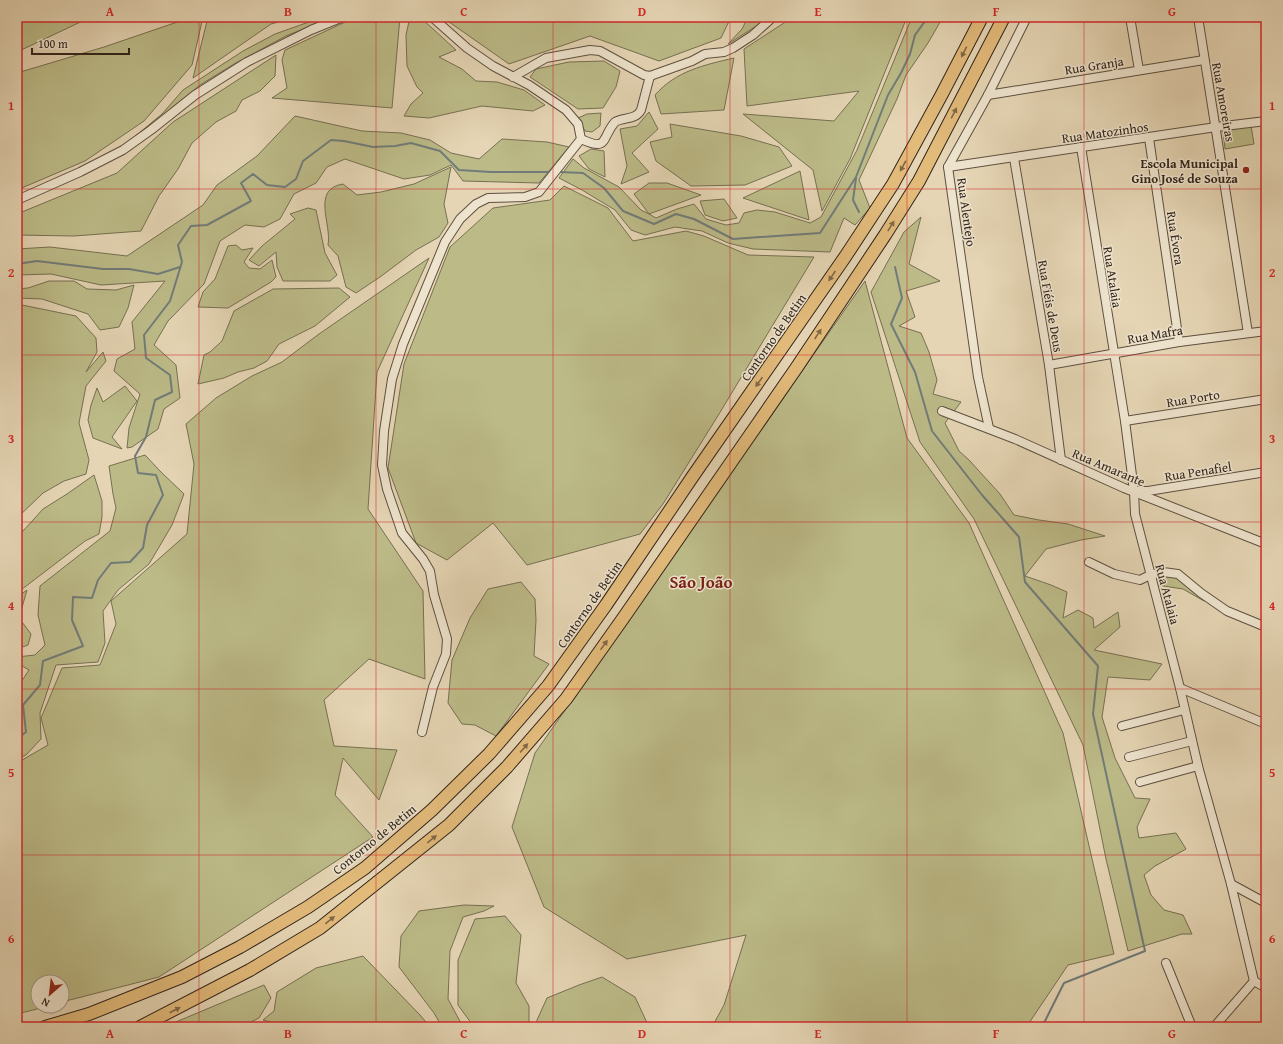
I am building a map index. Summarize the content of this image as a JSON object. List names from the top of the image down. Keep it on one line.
{"streets":{"highway":["Contorno de Betim"],"street":["Rua Granja","Rua Amoreiras","Rua Matozinhos","Rua Alentejo","Rua Évora","Rua Atalaia","Rua Fiéis de Deus","Rua Mafra","Rua Porto","Rua Amarante","Rua Penafiel"]},"crossings":[["Rua Granja","Rua Amoreiras"],["Rua Granja","Rua Alentejo"],["Rua Amoreiras","Rua Matozinhos"],["Rua Amoreiras","Rua Mafra"],["Rua Matozinhos","Rua Alentejo"],["Rua Matozinhos","Rua Évora"],["Rua Matozinhos","Rua Atalaia"],["Rua Matozinhos","Rua Fiéis de Deus"],["Rua Alentejo","Rua Amarante"],["Rua Évora","Rua Mafra"],["Rua Atalaia","Rua Mafra"],["Rua Atalaia","Rua Porto"],["Rua Atalaia","Rua Amarante"],["Rua Atalaia","Rua Penafiel"],["Rua Fiéis de Deus","Rua Mafra"],["Rua Fiéis de Deus","Rua Amarante"],["Rua Amarante","Rua Penafiel"]],"districts":["São João"],"places":["Escola Municipal Gino José de Souza"],"scale_bar":"100 m","north":"bottom left","grid":{"columns":["A","B","C","D","E","F","G"],"rows":["1","2","3","4","5","6"]}}
